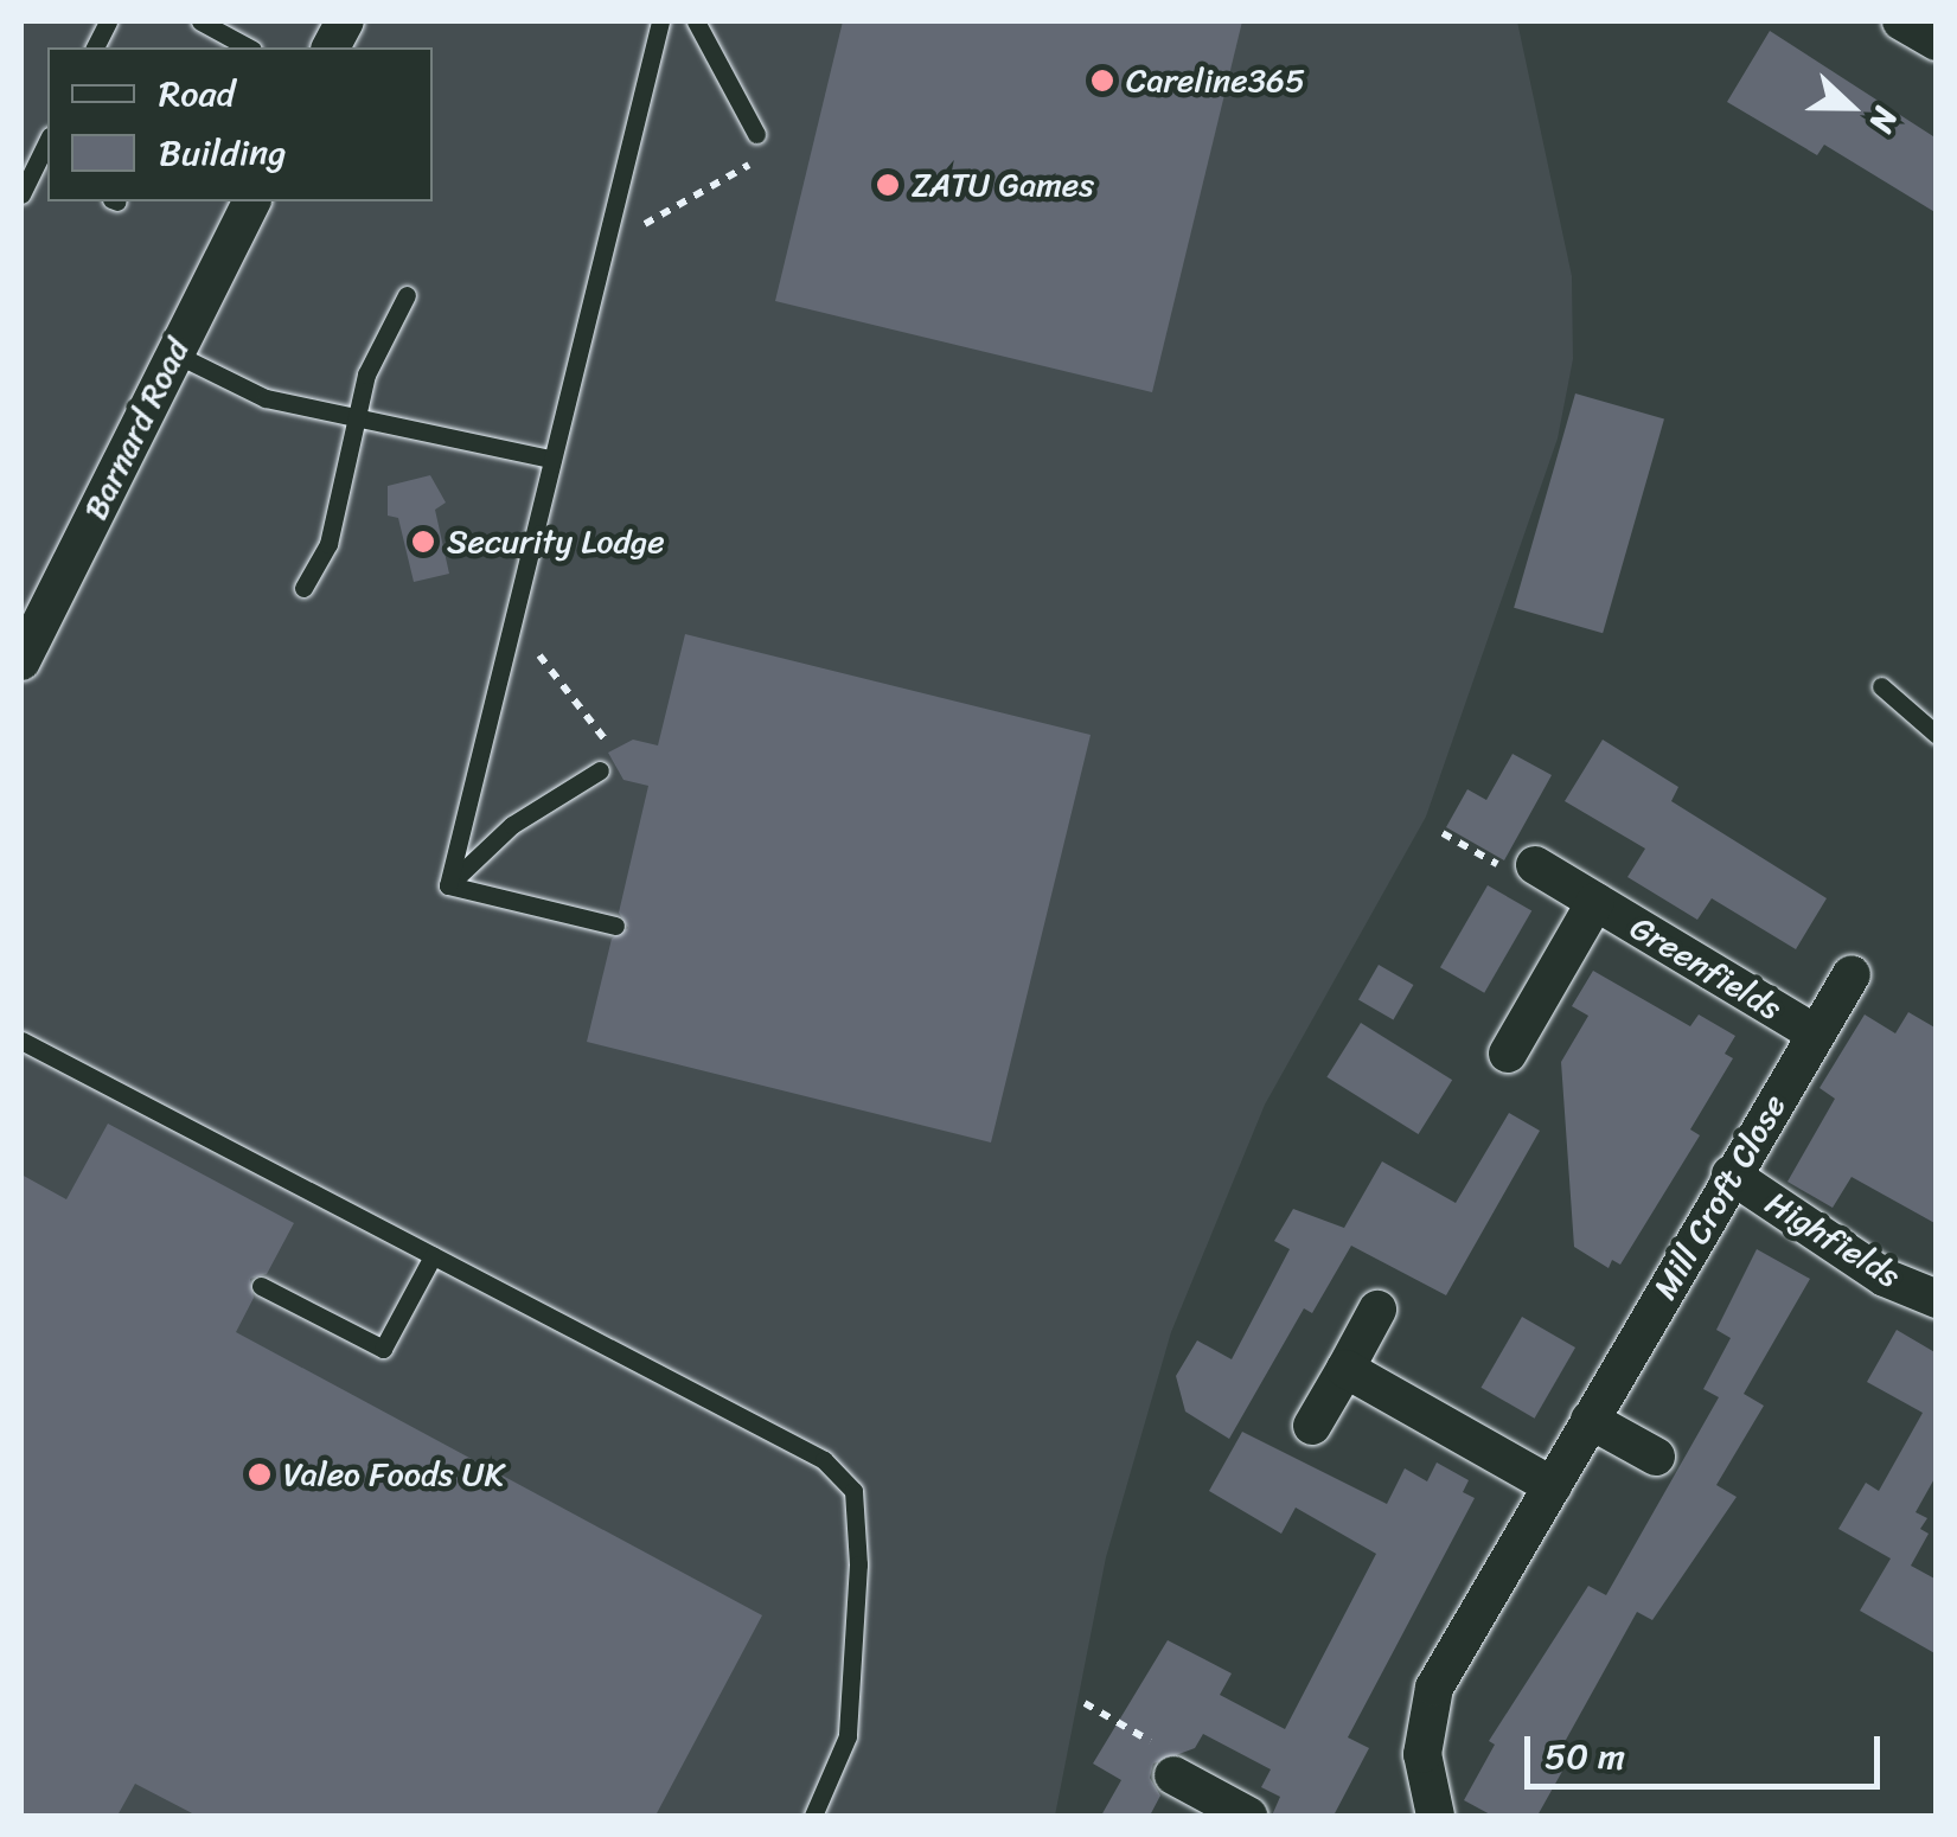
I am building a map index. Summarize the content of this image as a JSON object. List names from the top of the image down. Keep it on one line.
{"streets":{"street":["Barnard Road","Greenfields","Mill Croft Close","Highfields"]},"crossings":[["Greenfields","Mill Croft Close"],["Mill Croft Close","Highfields"]],"places":["Careline365","ZATU Games","Security Lodge","Valeo Foods UK"],"legend":["Road","Building"],"scale_bar":"50 m","north":"right"}
